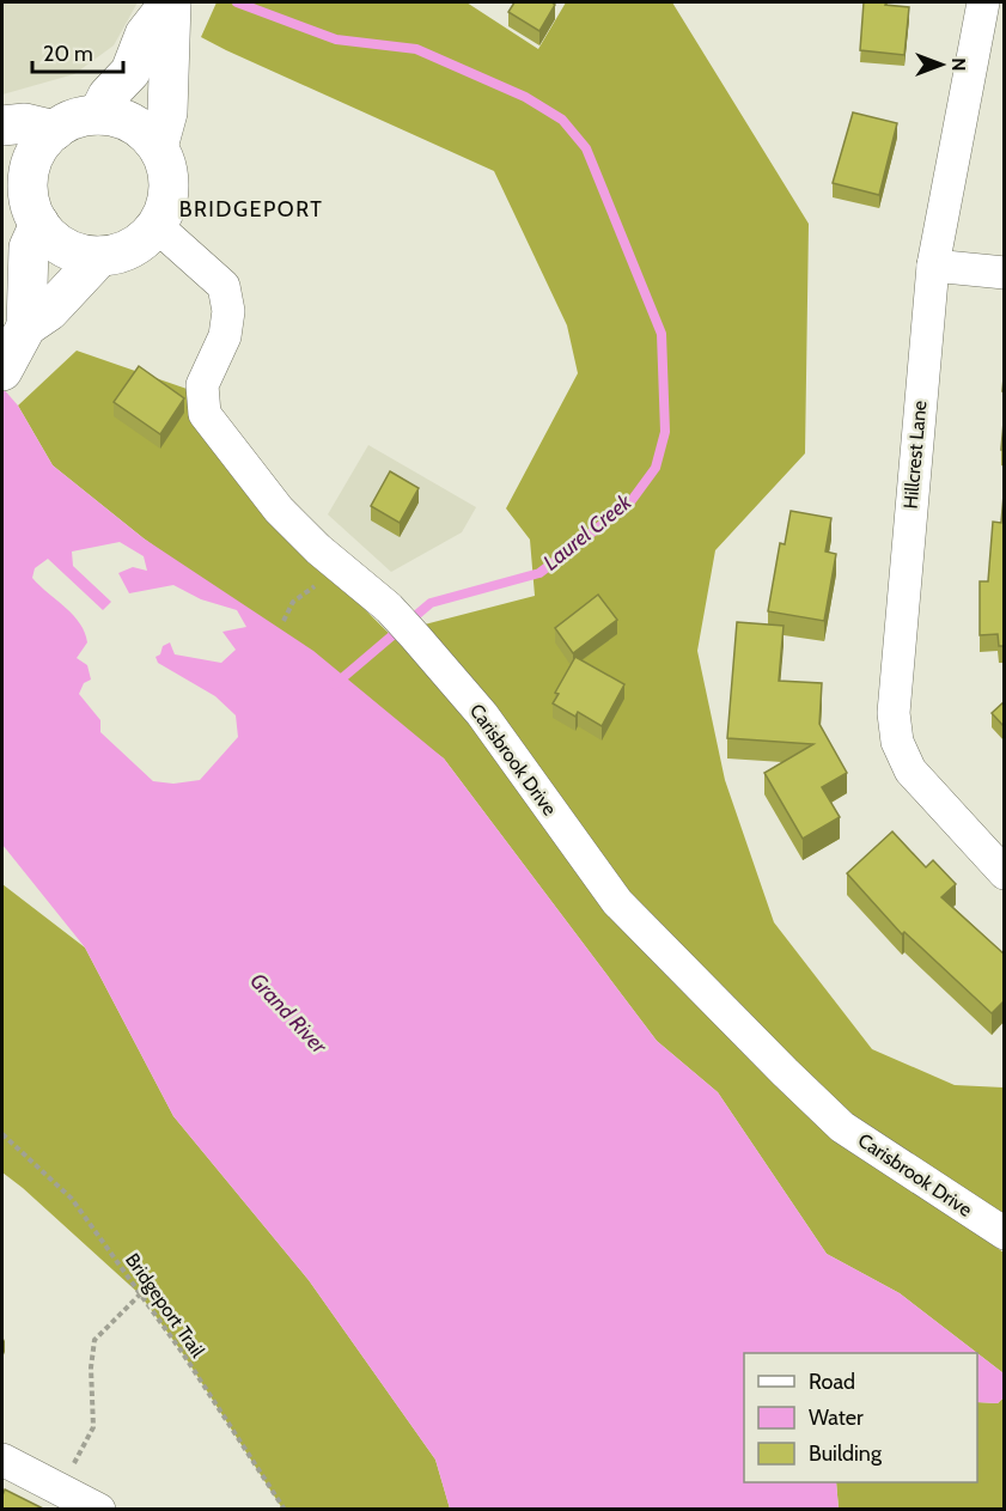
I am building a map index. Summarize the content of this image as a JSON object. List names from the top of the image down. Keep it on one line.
{"streets":{"street":["Hillcrest Lane","Carisbrook Drive"],"path":["Bridgeport Trail"]},"districts":["BRIDGEPORT"],"water":["Laurel Creek","Grand River"],"legend":["Road","Water","Building"],"scale_bar":"20 m","north":"right"}
